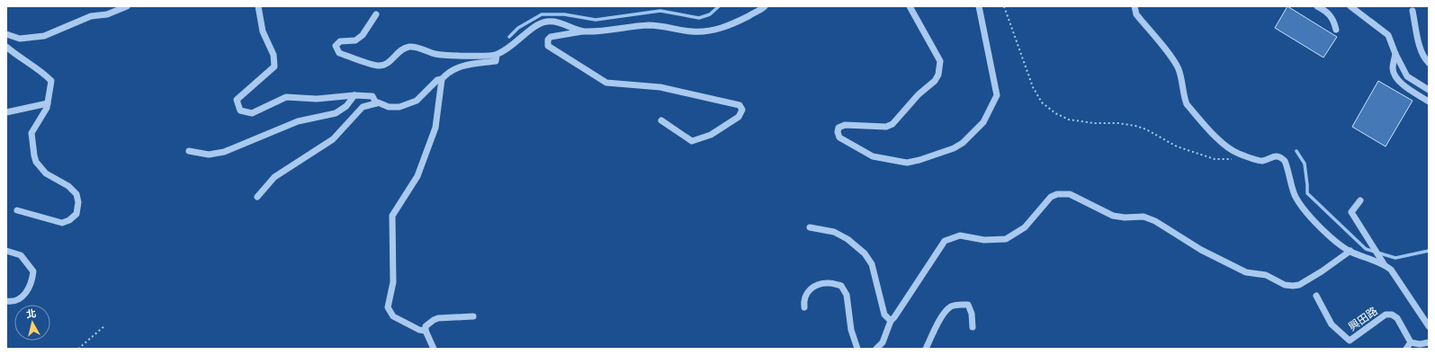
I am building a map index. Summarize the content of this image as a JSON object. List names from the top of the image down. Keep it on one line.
{"streets":{"lane":["興田路"]},"north":"top"}
